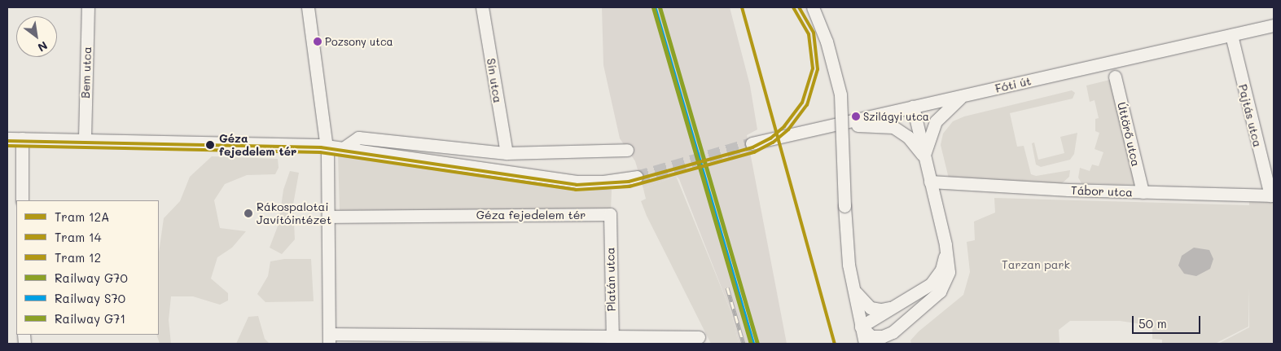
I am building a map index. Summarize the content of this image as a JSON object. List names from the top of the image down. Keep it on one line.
{"streets":{"street":["Bem utca","Sín utca","Fóti út","Pajtás utca","Úttörő utca","Tábor utca","Géza fejedelem tér","Platán utca"]},"crossings":[["Fóti út","Pajtás utca"],["Pajtás utca","Tábor utca"],["Úttörő utca","Tábor utca"],["Géza fejedelem tér","Platán utca"]],"parks":["Tarzan park"],"places":["Pozsony utca","Szilágyi utca","Géza fejedelem tér","Rákospalotai Javítóintézet"],"lines":["tram line 12A","tram line 14","tram line 12","rail line G70","rail line G71","rail line S70"],"legend":["Tram 12A","Tram 14","Tram 12","Railway G70","Railway S70","Railway G71"],"scale_bar":"50 m","north":"bottom right"}
